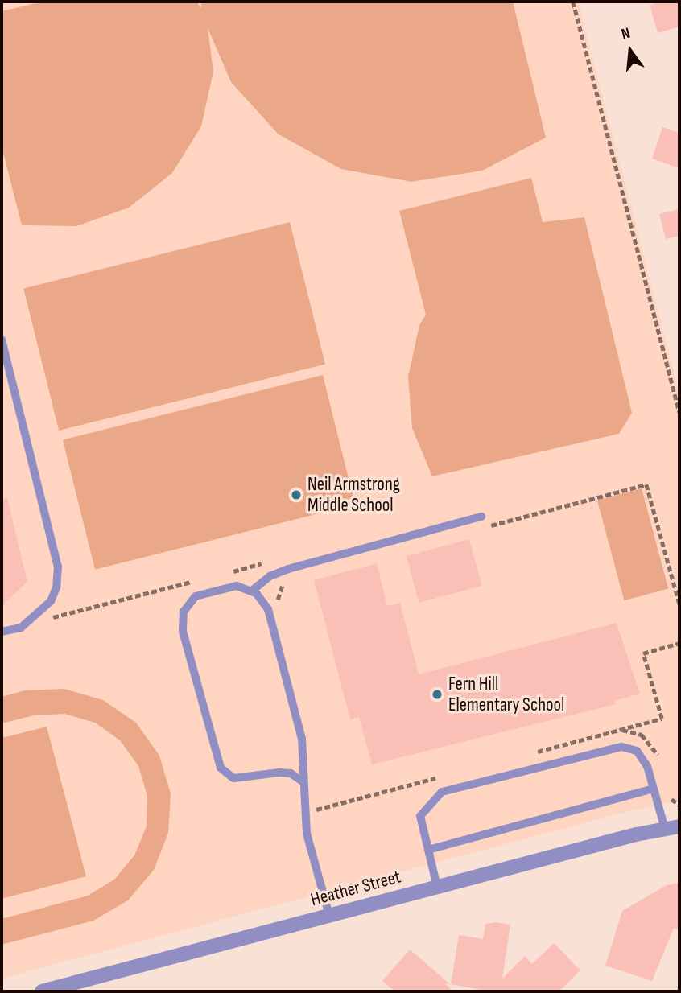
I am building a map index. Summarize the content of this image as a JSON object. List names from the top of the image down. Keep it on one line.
{"streets":{"street":["Heather Street"]},"places":["Neil Armstrong Middle School","Fern Hill Elementary School"],"north":"top"}
